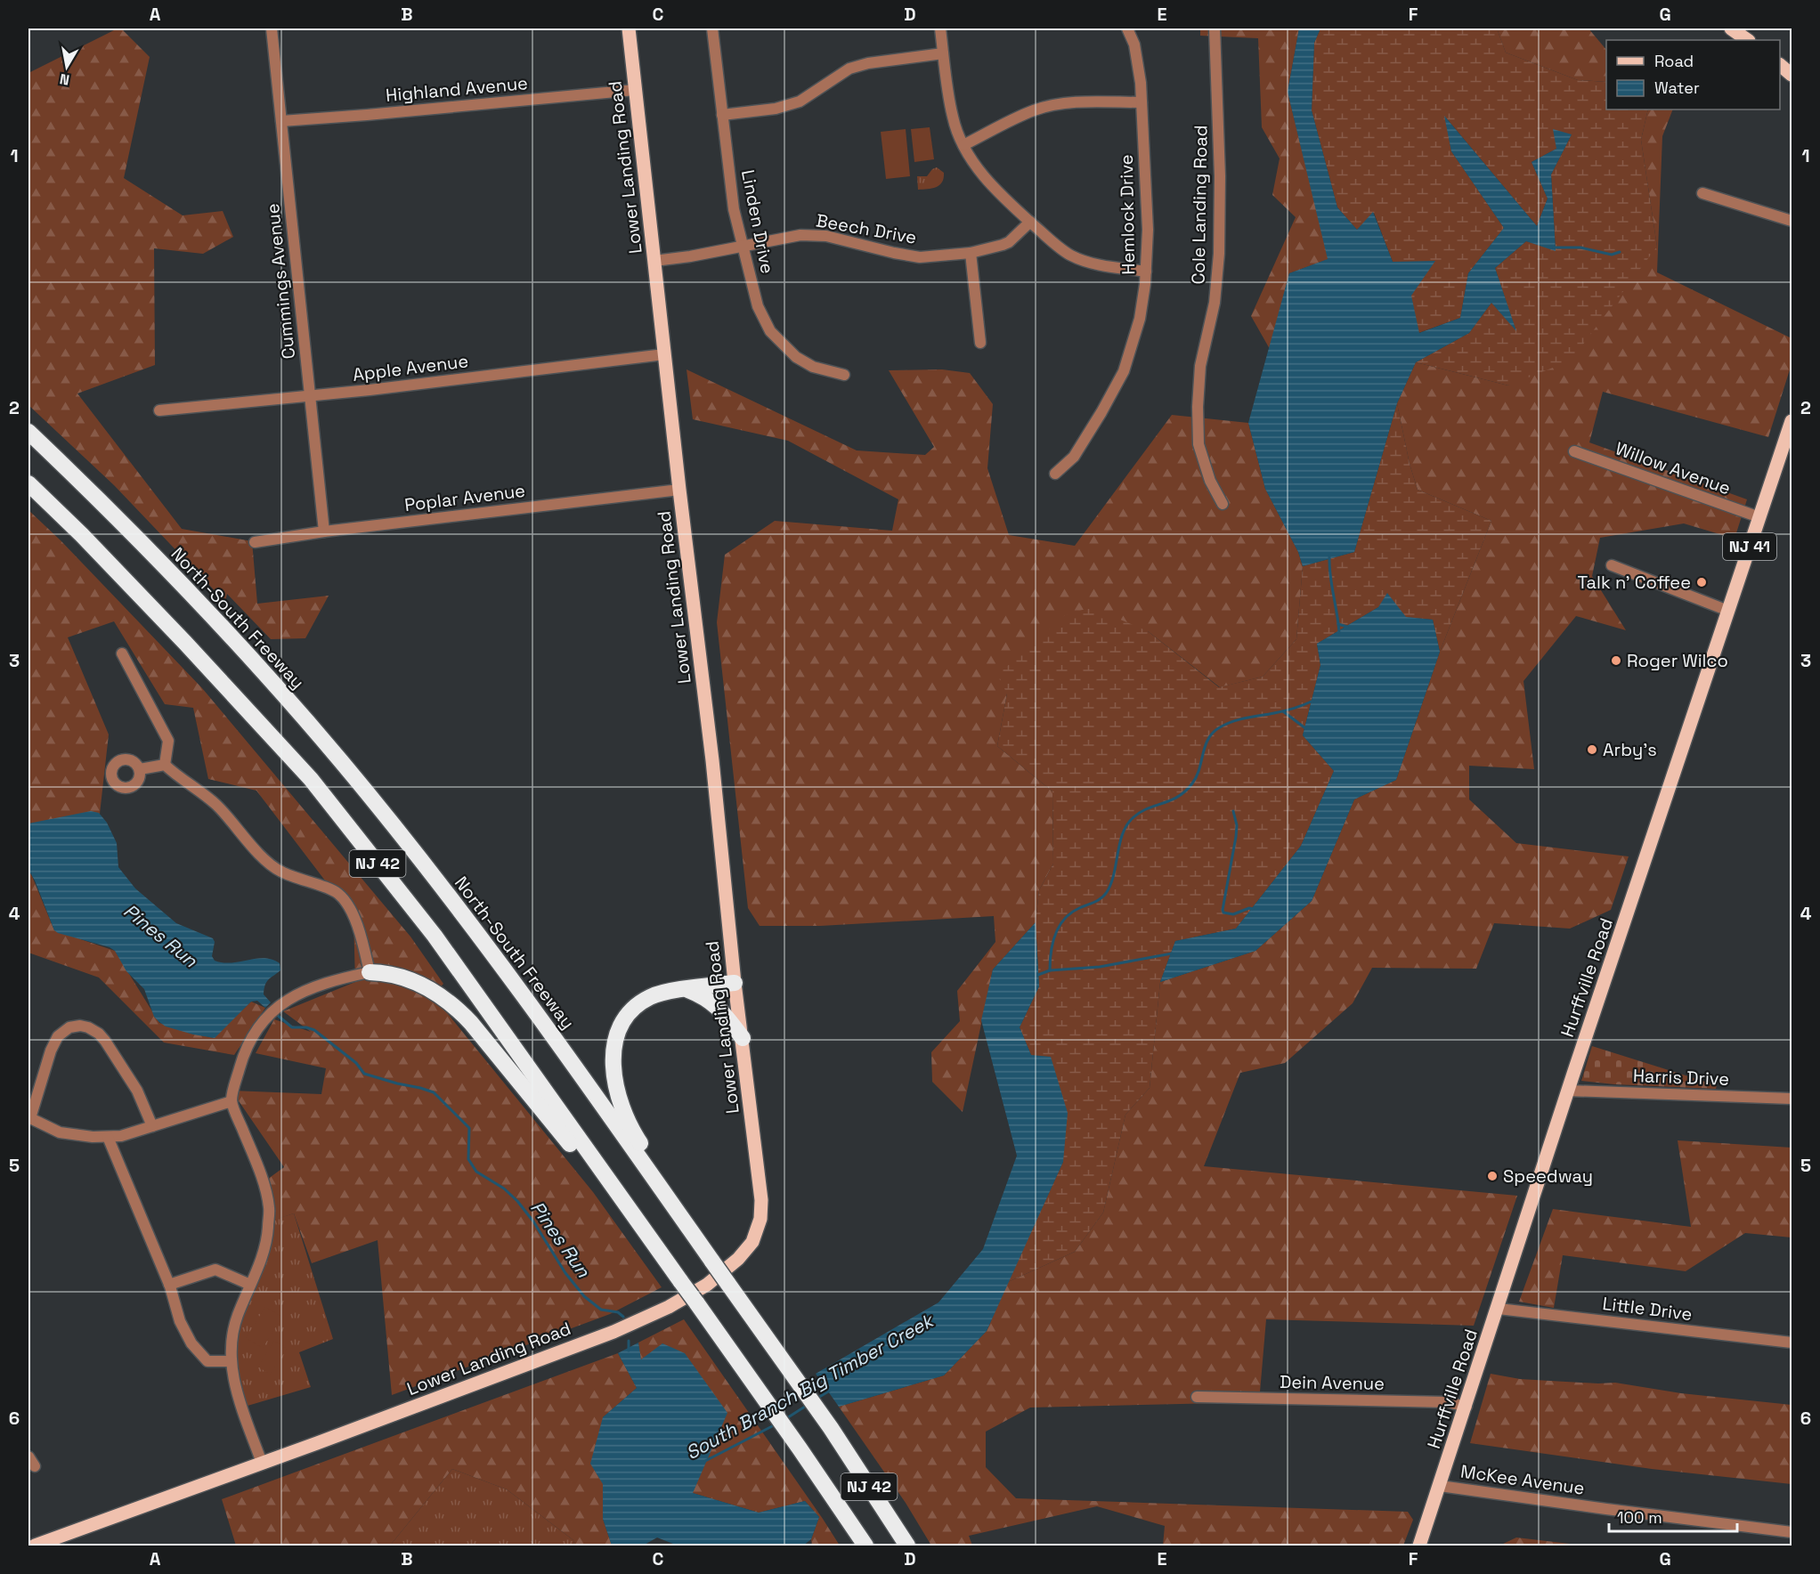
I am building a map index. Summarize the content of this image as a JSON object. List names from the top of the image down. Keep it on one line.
{"streets":{"highway":["North-South Freeway","NJ 42"],"main road":["Lower Landing Road","NJ 41","Hurffville Road"],"street":["Highland Avenue","Cole Landing Road","Hemlock Drive","Linden Drive","Beech Drive","Cummings Avenue","Apple Avenue","Willow Avenue","Poplar Avenue","Harris Drive","Little Drive","Dein Avenue","McKee Avenue"]},"crossings":[["Highland Avenue","Lower Landing Road"],["Highland Avenue","Cummings Avenue"],["Lower Landing Road","Beech Drive"],["Lower Landing Road","Apple Avenue"],["Lower Landing Road","Poplar Avenue"],["Linden Drive","Beech Drive"],["Cummings Avenue","Apple Avenue"],["Cummings Avenue","Poplar Avenue"],["Willow Avenue","Hurffville Road"],["Hurffville Road","Harris Drive"],["Hurffville Road","Little Drive"],["Hurffville Road","Dein Avenue"],["Hurffville Road","McKee Avenue"]],"water":["Pines Run","South Branch Big Timber Creek"],"places":["Talk n' Coffee","Roger Wilco","Arby's","Speedway"],"legend":["Road","Water"],"scale_bar":"100 m","north":"bottom","grid":{"columns":["A","B","C","D","E","F","G"],"rows":["1","2","3","4","5","6"]}}
